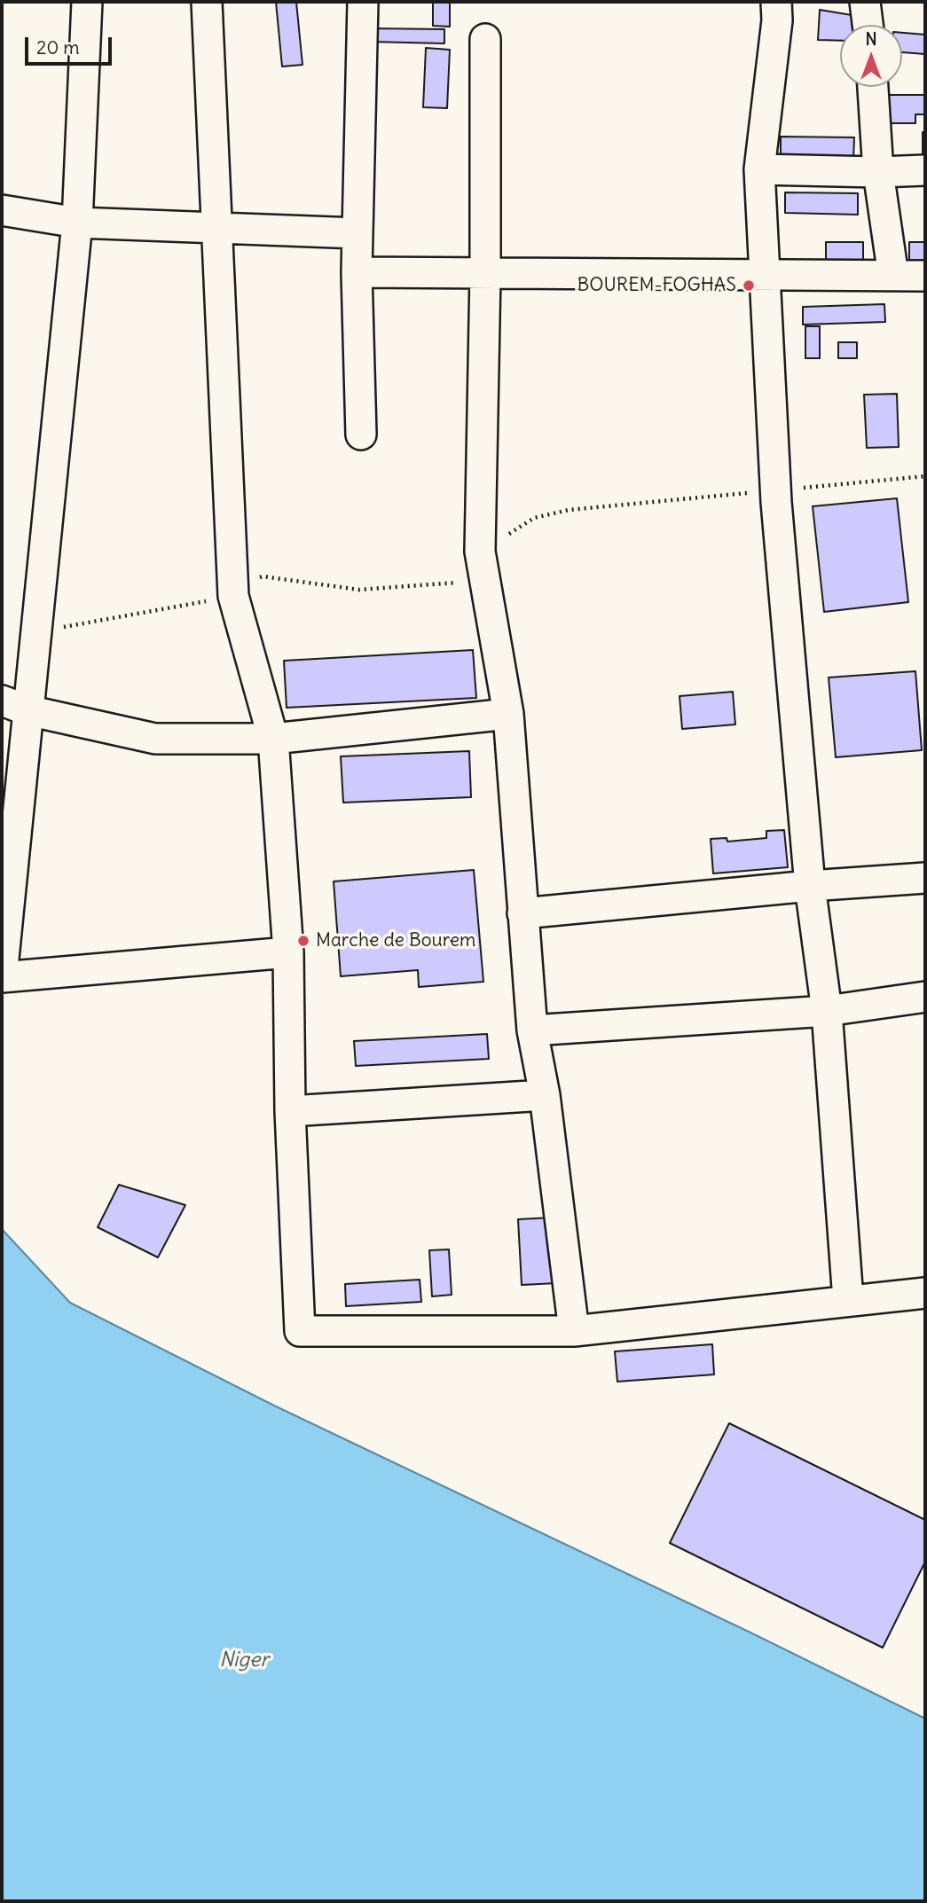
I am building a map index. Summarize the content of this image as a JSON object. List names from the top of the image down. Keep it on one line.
{"water":["Niger"],"places":["BOUREM-FOGHAS","Marche de Bourem"],"scale_bar":"20 m","north":"top"}
